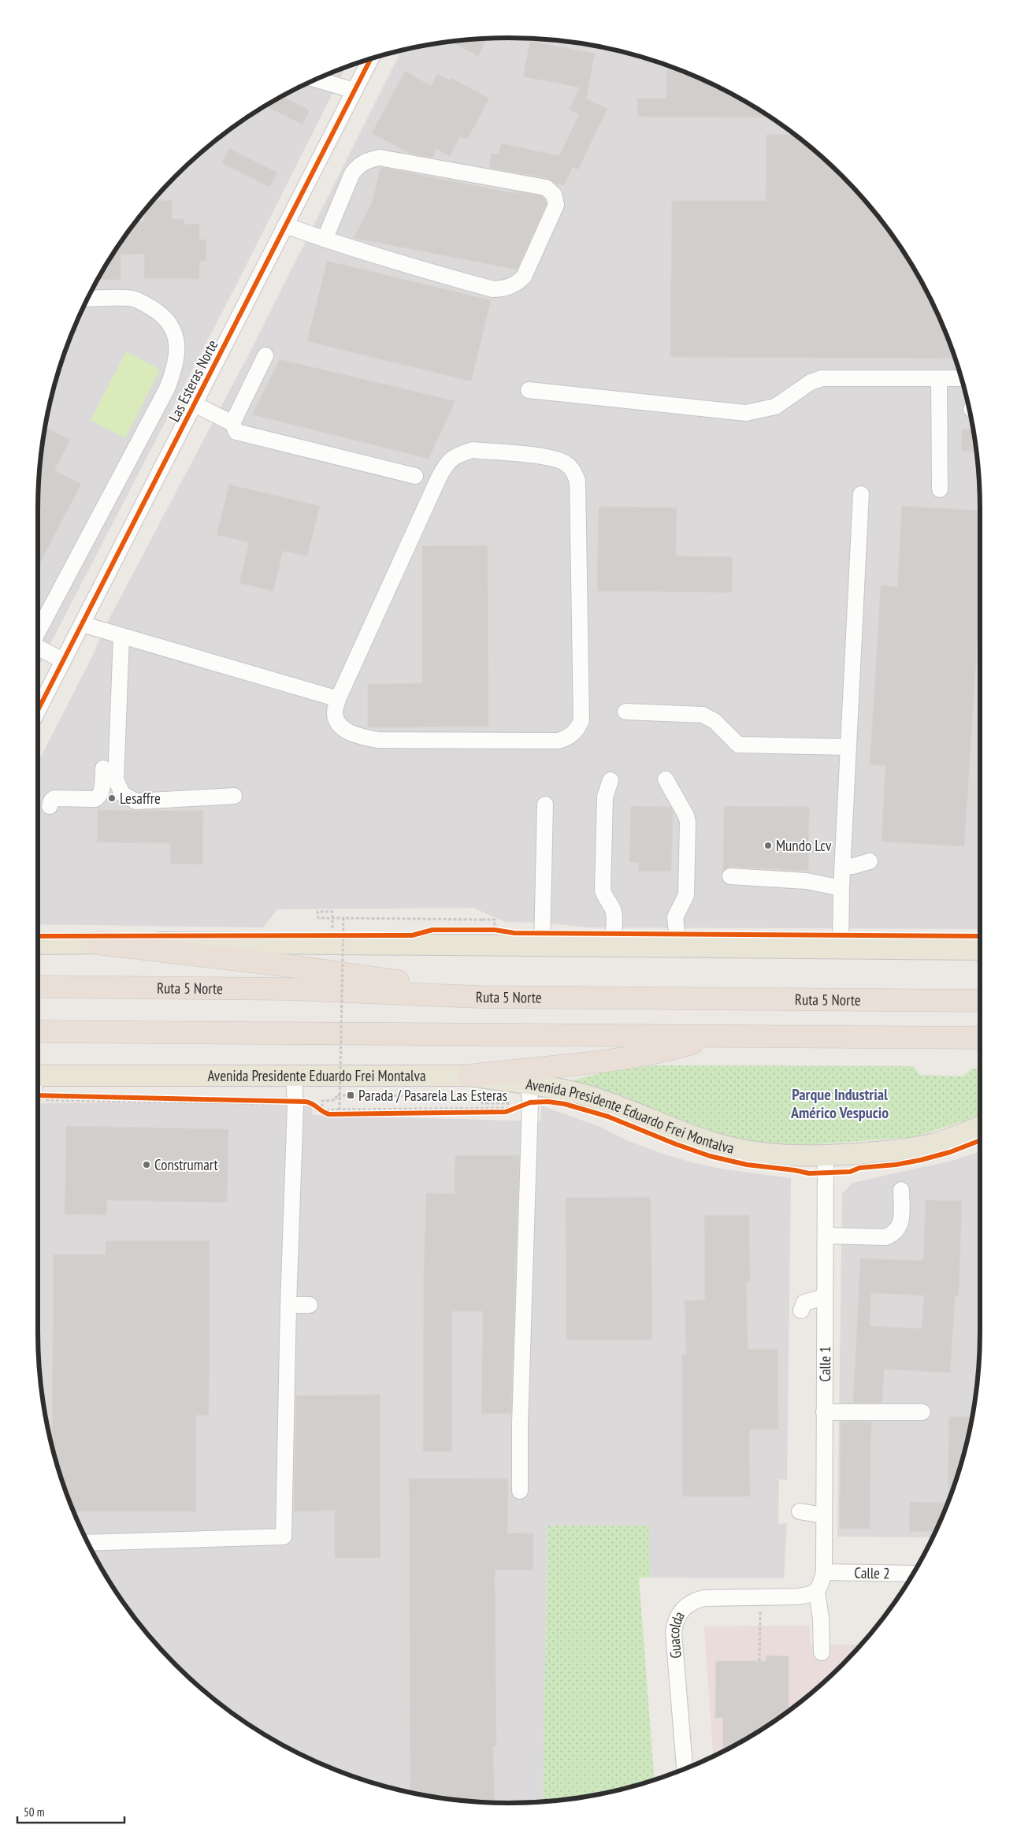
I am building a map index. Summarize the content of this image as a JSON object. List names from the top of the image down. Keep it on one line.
{"streets":{"highway":["Ruta 5 Norte"],"main road":["Avenida Presidente Eduardo Frei Montalva"],"street":["Las Esteras Norte","Calle 1","Calle 2","Guacolda"]},"crossings":[["Avenida Presidente Eduardo Frei Montalva","Calle 1"],["Calle 1","Calle 2"]],"districts":["Parque Industrial Américo Vespucio"],"places":{"other":["Lesaffre","Mundo Lcv","Construmart"],"transit":["Parada / Pasarela Las Esteras"]},"scale_bar":"50 m"}
